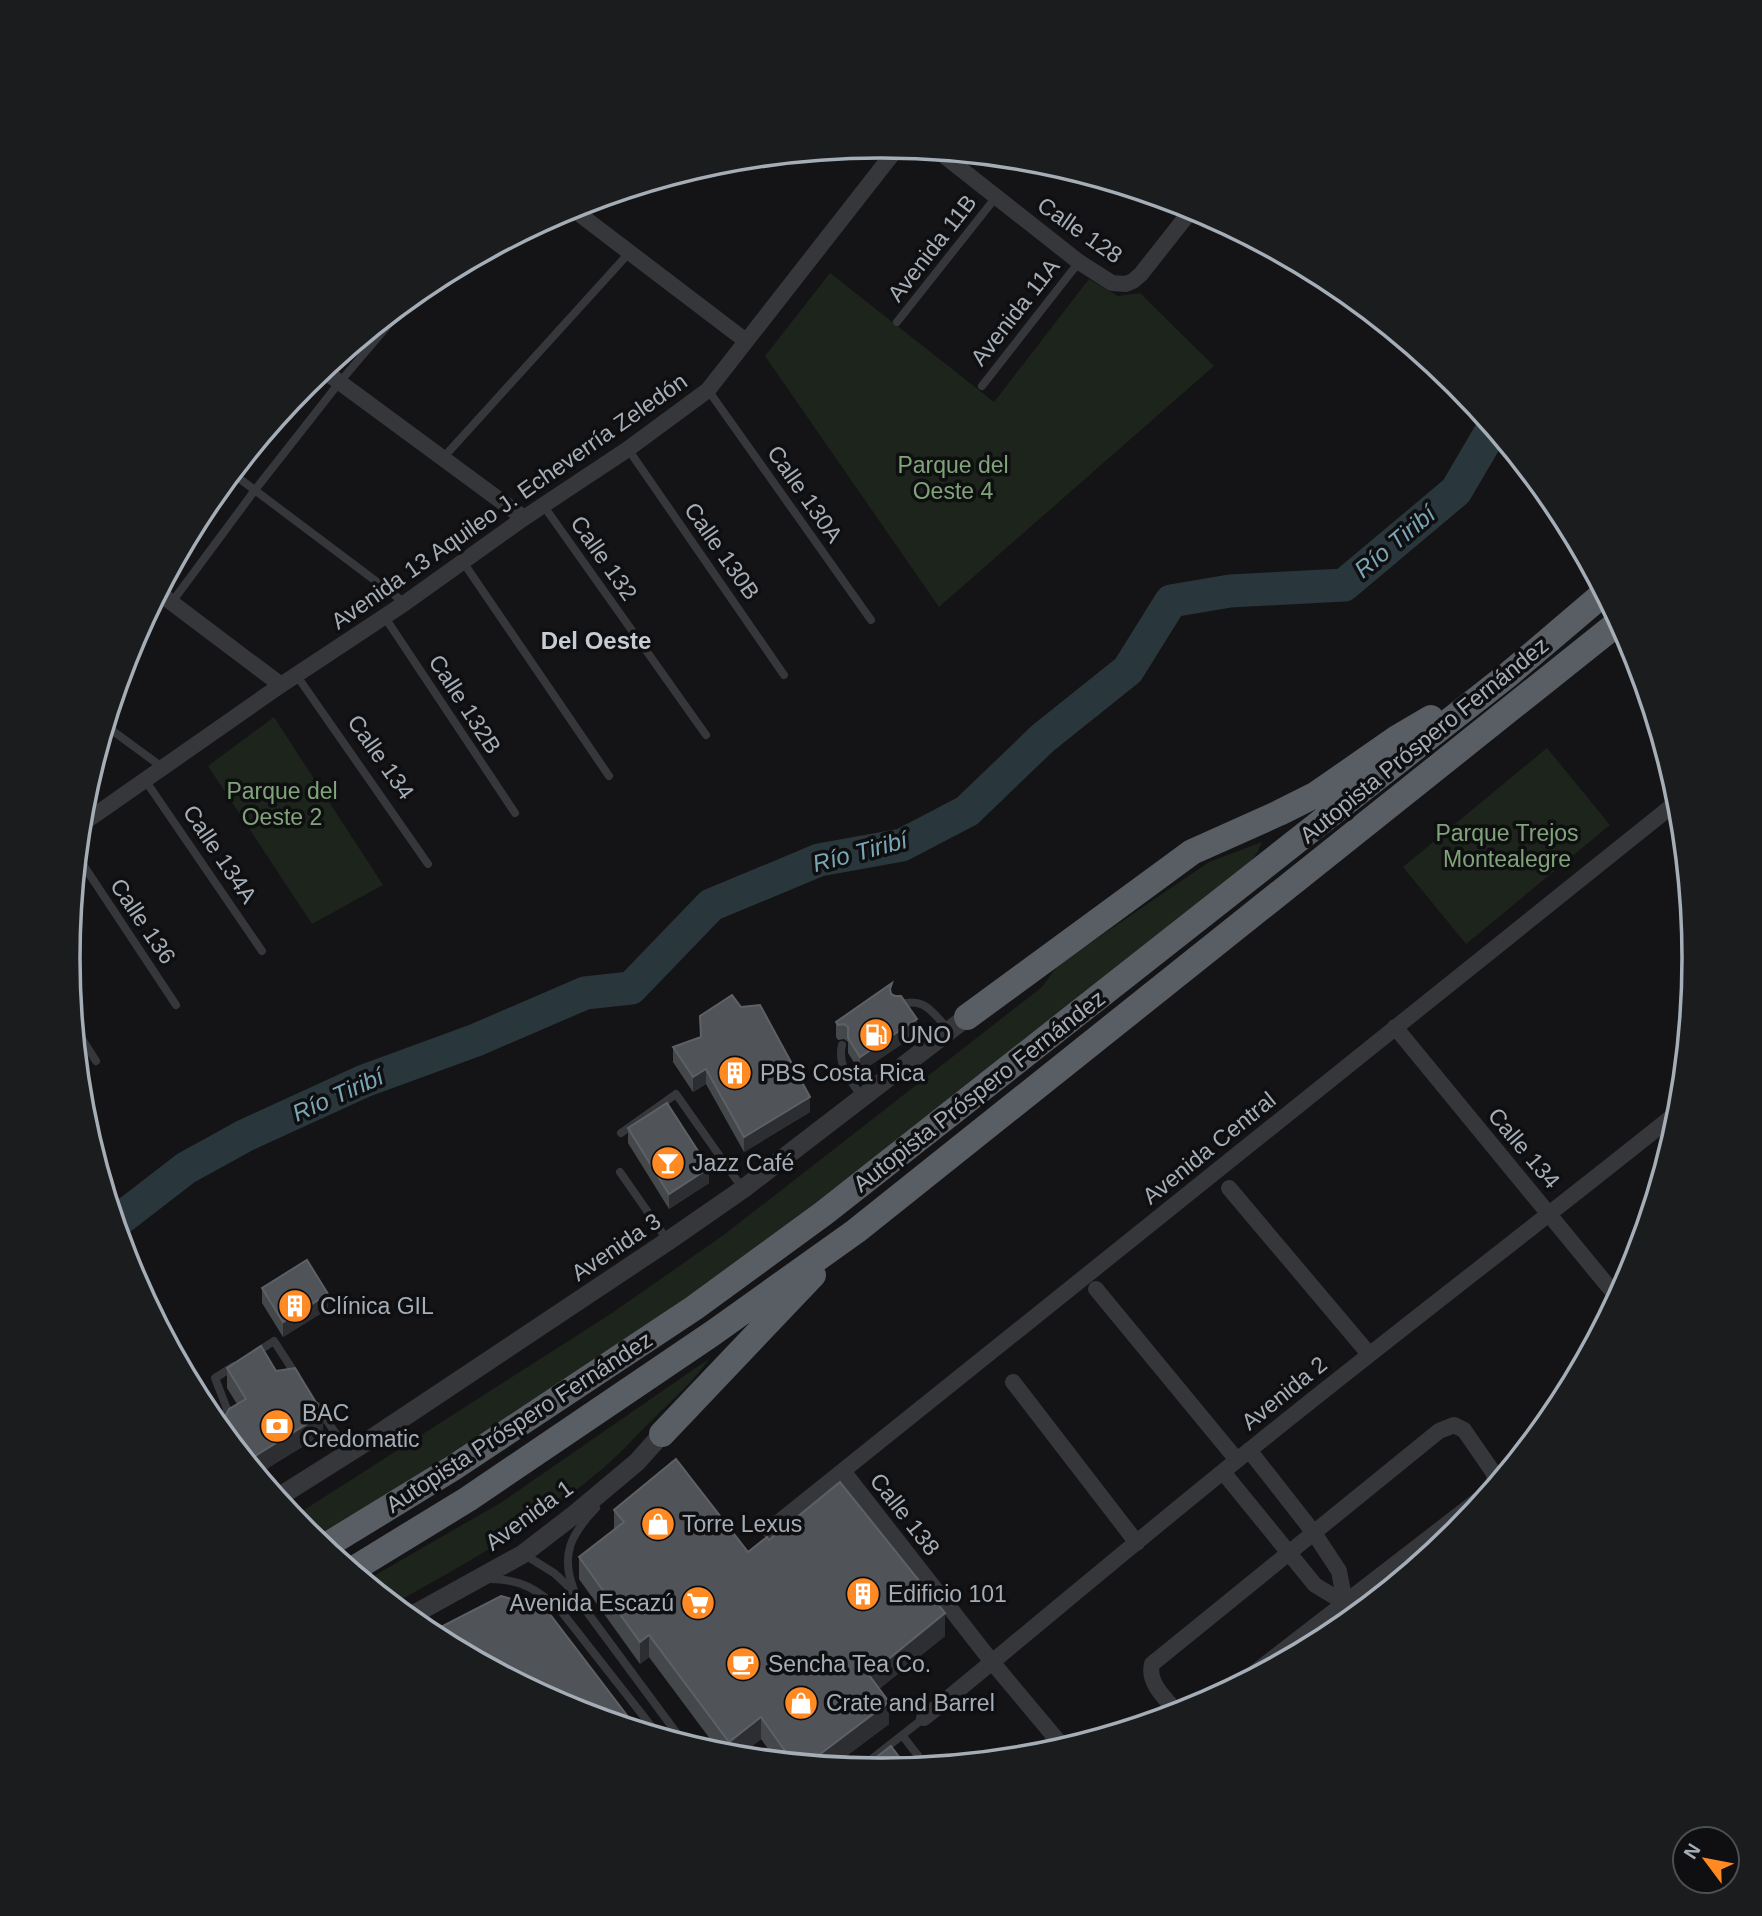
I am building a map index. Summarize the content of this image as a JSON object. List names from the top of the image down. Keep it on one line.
{"streets":{"highway":["Autopista Próspero Fernández"],"street":["Calle 128","Avenida 13 Aquileo J. Echeverría Zeledón","Calle 134","Avenida Central","Avenida 3","Avenida 2","Calle 138","Avenida 1"],"lane":["Avenida 11B","Avenida 11A","Calle 130A","Calle 130B","Calle 132","Calle 132B","Calle 134A","Calle 136"]},"crossings":[["Calle 128","Avenida 11B"],["Calle 128","Avenida 11A"],["Calle 130A","Avenida 13 Aquileo J. Echeverría Zeledón"],["Avenida 13 Aquileo J. Echeverría Zeledón","Calle 130B"],["Avenida 13 Aquileo J. Echeverría Zeledón","Calle 132"],["Avenida 13 Aquileo J. Echeverría Zeledón","Calle 132B"],["Avenida 13 Aquileo J. Echeverría Zeledón","Calle 134"],["Avenida 13 Aquileo J. Echeverría Zeledón","Calle 134A"],["Calle 134","Avenida Central"],["Calle 134","Avenida 2"],["Avenida Central","Calle 138"],["Avenida 2","Calle 138"]],"districts":["Del Oeste"],"water":["Río Tiribí"],"parks":["Parque del Oeste 4","Parque del Oeste 2","Parque Trejos Montealegre"],"places":{"fuel station":["UNO"],"building":["PBS Costa Rica","Clínica GIL","Edificio 101"],"bar":["Jazz Café"],"bank":["BAC Credomatic"],"shop":["Torre Lexus","Crate and Barrel"],"supermarket":["Avenida Escazú"],"cafe":["Sencha Tea Co."]},"north":"top left"}
